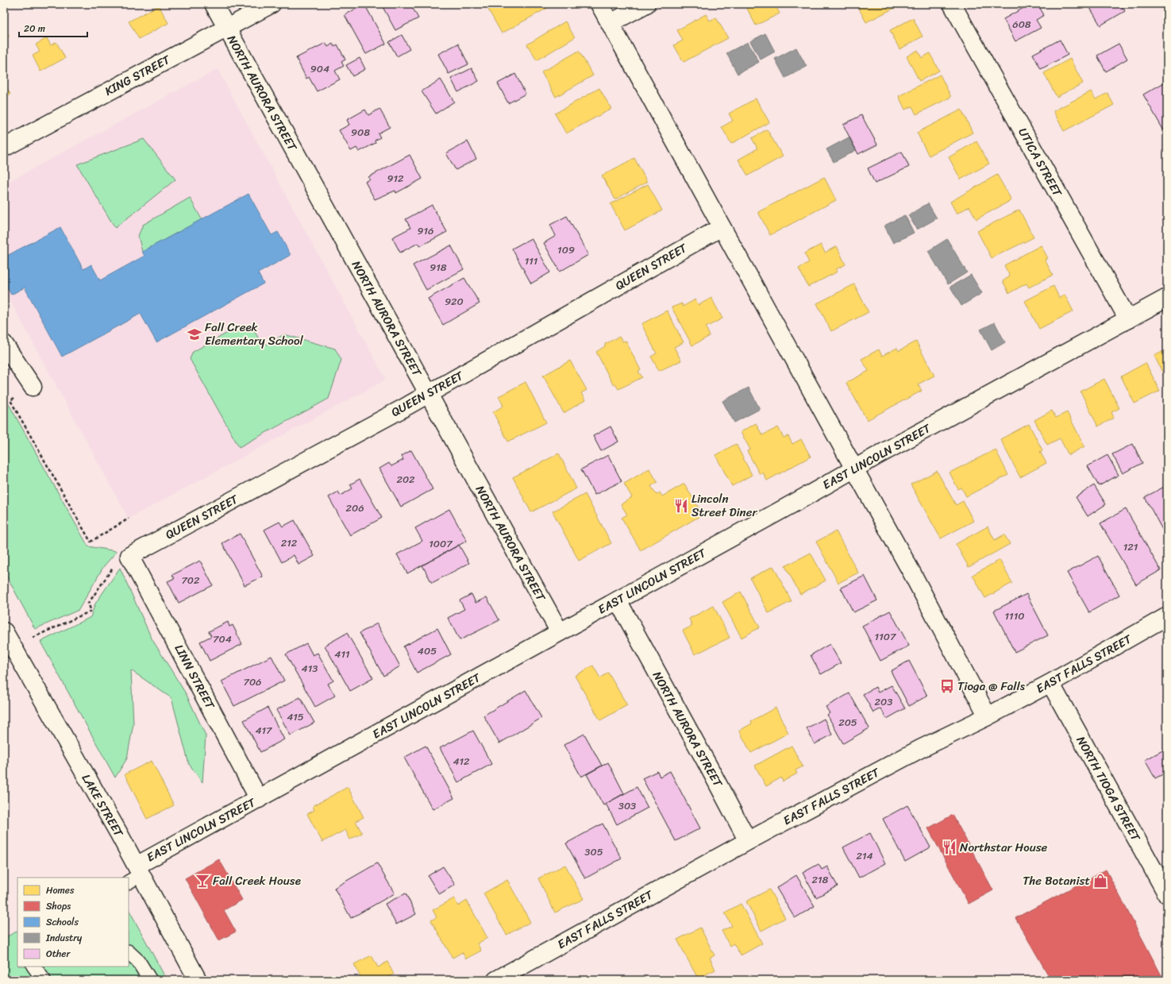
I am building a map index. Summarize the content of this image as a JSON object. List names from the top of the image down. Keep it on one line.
{"streets":{"street":["KING STREET","NORTH AURORA STREET","UTICA STREET","QUEEN STREET","EAST LINCOLN STREET","EAST FALLS STREET","LINN STREET","NORTH TIOGA STREET","LAKE STREET"]},"crossings":[["KING STREET","NORTH AURORA STREET"],["NORTH AURORA STREET","QUEEN STREET"],["NORTH AURORA STREET","EAST LINCOLN STREET"],["NORTH AURORA STREET","EAST FALLS STREET"],["UTICA STREET","EAST LINCOLN STREET"],["QUEEN STREET","LINN STREET"],["EAST LINCOLN STREET","LINN STREET"],["EAST LINCOLN STREET","LAKE STREET"],["EAST FALLS STREET","NORTH TIOGA STREET"]],"places":{"school or university":["Fall Creek Elementary School"],"restaurant":["Lincoln Street Diner","Northstar House"],"bus stop":["Tioga @ Falls"],"bar":["Fall Creek House"],"shop":["The Botanist"]},"house_numbers":["608","904","908","912","916","109","111","918","920","202","206","212","1007","121","702","1110","1107","704","405","411","413","706","203","415","205","417","412","303","305","214","218"],"legend":["Homes","Shops","Schools","Industry","Other"],"scale_bar":"20 m"}
